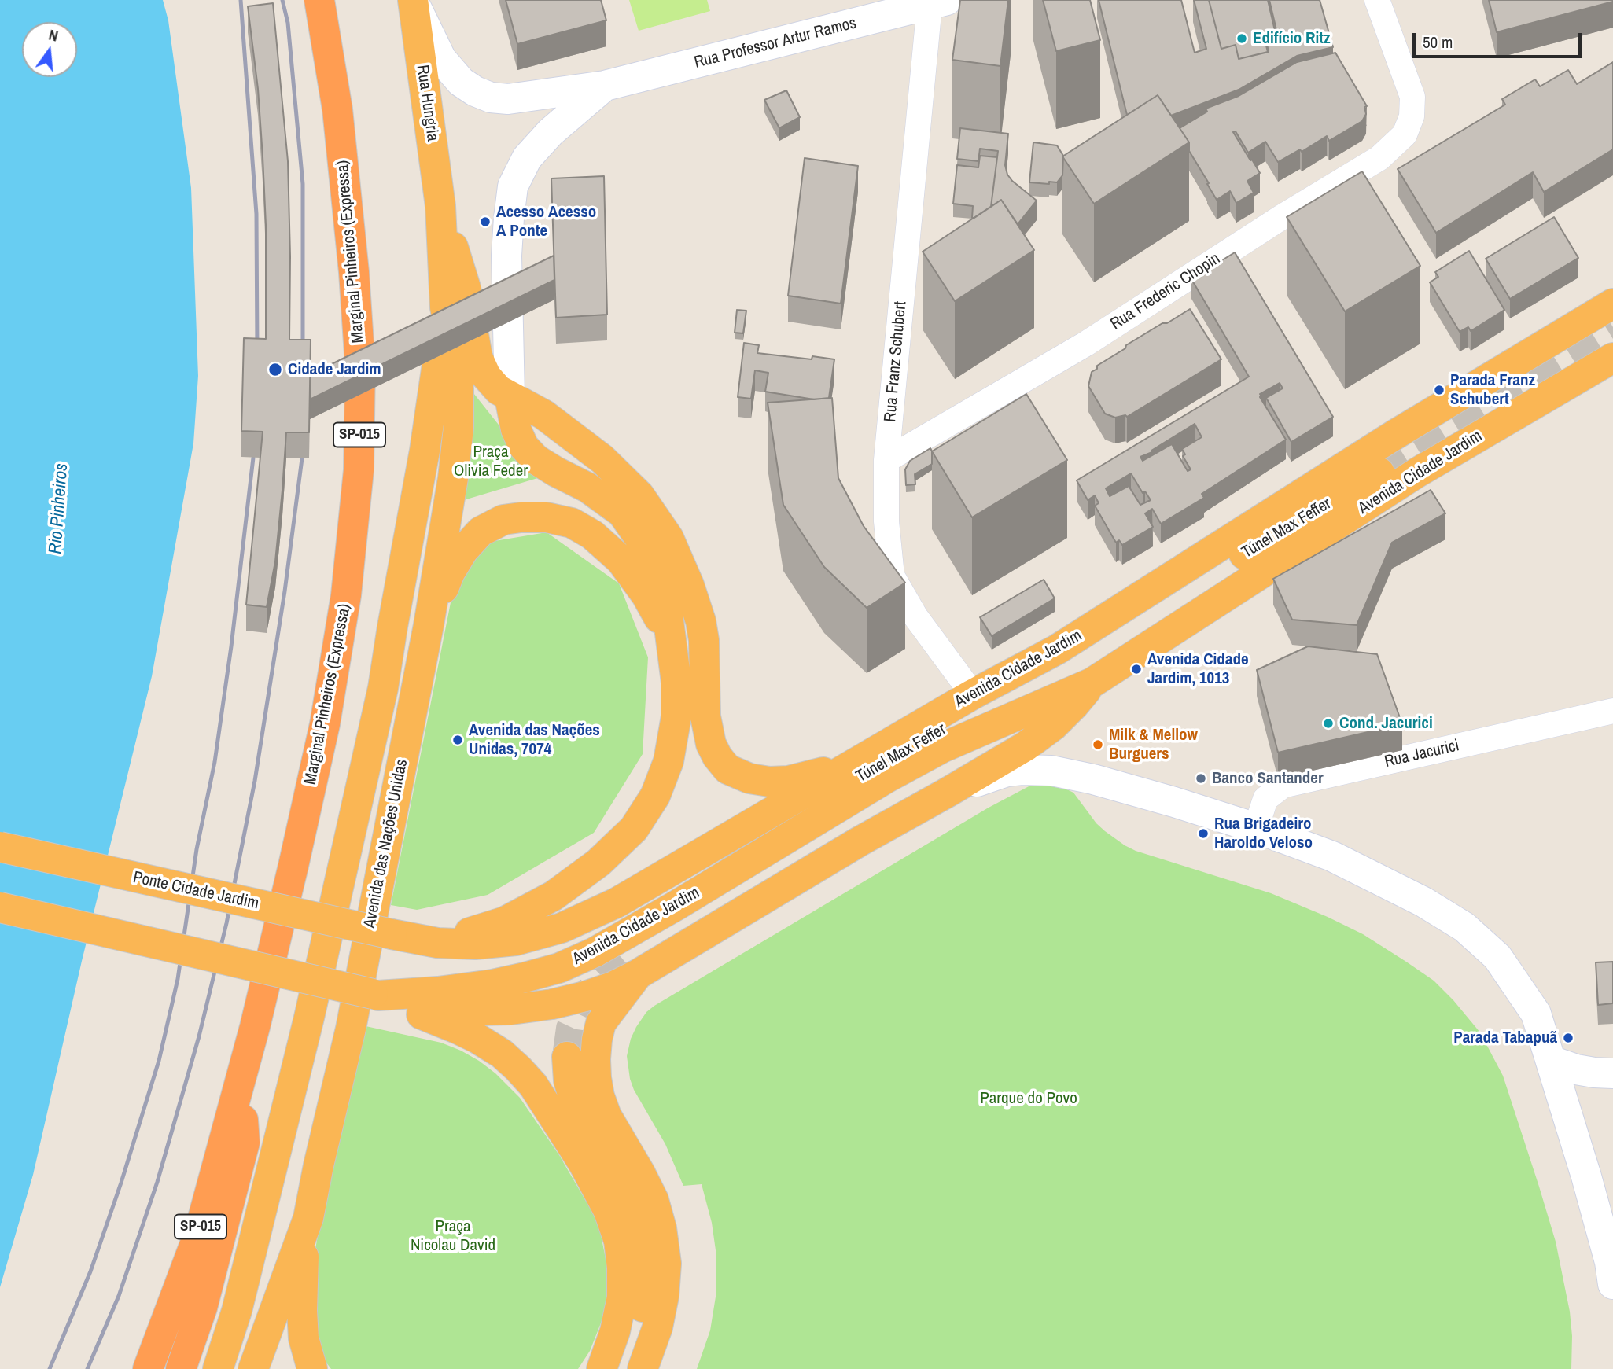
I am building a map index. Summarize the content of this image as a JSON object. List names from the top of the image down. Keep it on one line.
{"streets":{"highway":["Rua Hungria","Marginal Pinheiros (Expressa)","SP-015","Avenida Cidade Jardim","Túnel Max Feffer","Avenida das Nações Unidas","Ponte Cidade Jardim"],"street":["Rua Professor Artur Ramos","Rua Frederic Chopin","Rua Franz Schubert","Rua Jacurici"]},"crossings":[["Rua Professor Artur Ramos","Rua Hungria"],["Rua Professor Artur Ramos","Rua Franz Schubert"],["Rua Hungria","Avenida das Nações Unidas"],["Rua Frederic Chopin","Rua Franz Schubert"],["Rua Franz Schubert","Avenida Cidade Jardim"],["Avenida Cidade Jardim","Túnel Max Feffer"],["Avenida Cidade Jardim","Ponte Cidade Jardim"]],"water":["Rio Pinheiros"],"parks":["Praça Olivia Feder","Parque do Povo","Praça Nicolau David"],"places":["Edifício Ritz","Acesso Acesso A Ponte","Cidade Jardim","Parada Franz Schubert","Avenida Cidade Jardim, 1013","Cond. Jacurici","Avenida das Nações Unidas, 7074","Milk & Mellow Burguers","Banco Santander","Rua Brigadeiro Haroldo Veloso","Parada Tabapuã"],"scale_bar":"50 m","north":"top"}
